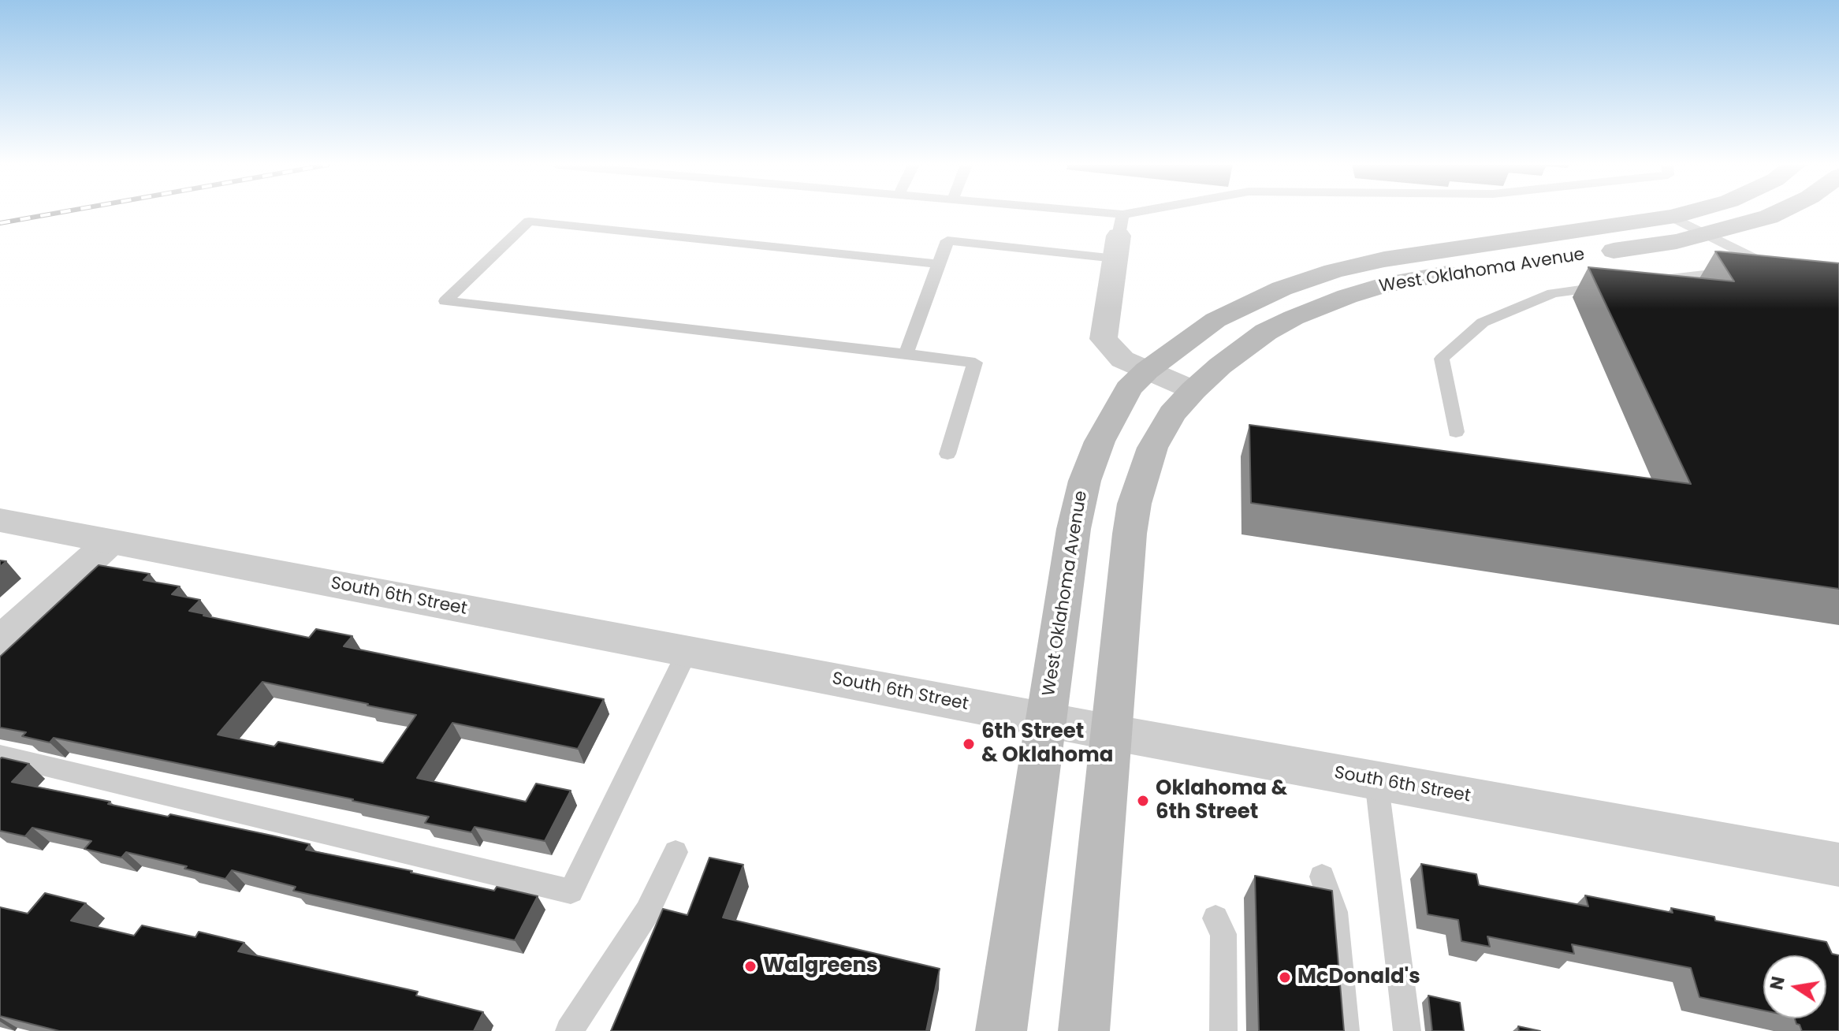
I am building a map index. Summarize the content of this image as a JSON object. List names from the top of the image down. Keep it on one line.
{"streets":{"main road":["West Oklahoma Avenue"],"street":["South 6th Street"]},"crossings":[["West Oklahoma Avenue","South 6th Street"]],"places":["6th Street & Oklahoma","Oklahoma & 6th Street","Walgreens","McDonald's"],"north":"left"}
